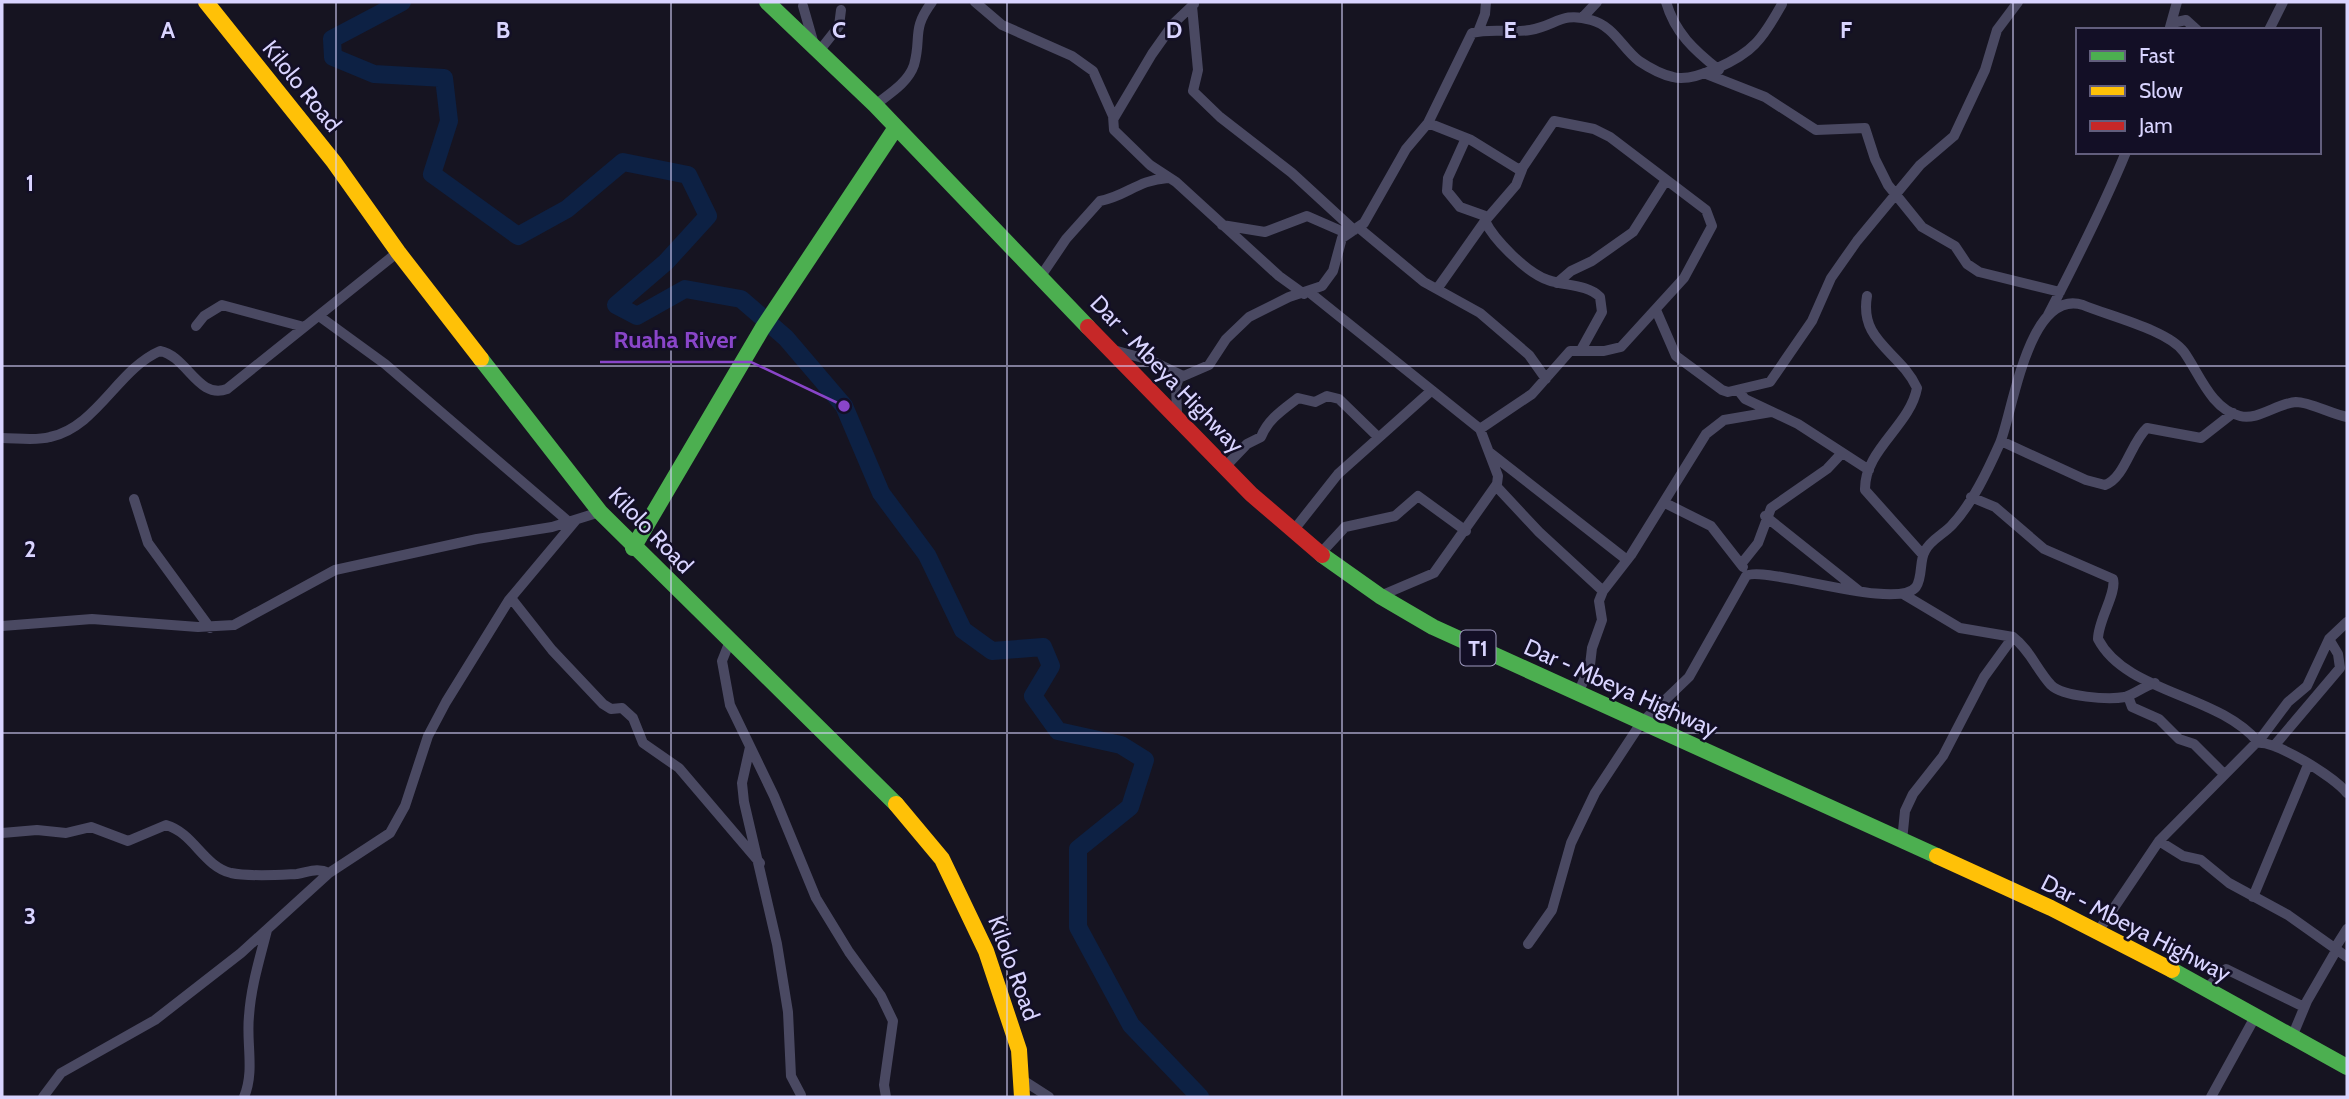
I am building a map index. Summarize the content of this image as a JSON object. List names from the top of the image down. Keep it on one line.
{"streets":{"main road":["Kilolo Road","Dar - Mbeya Highway","T1"]},"places":["Ruaha River"],"legend":["Fast","Slow","Jam"],"grid":{"columns":["A","B","C","D","E","F"],"rows":["1","2","3"]}}
